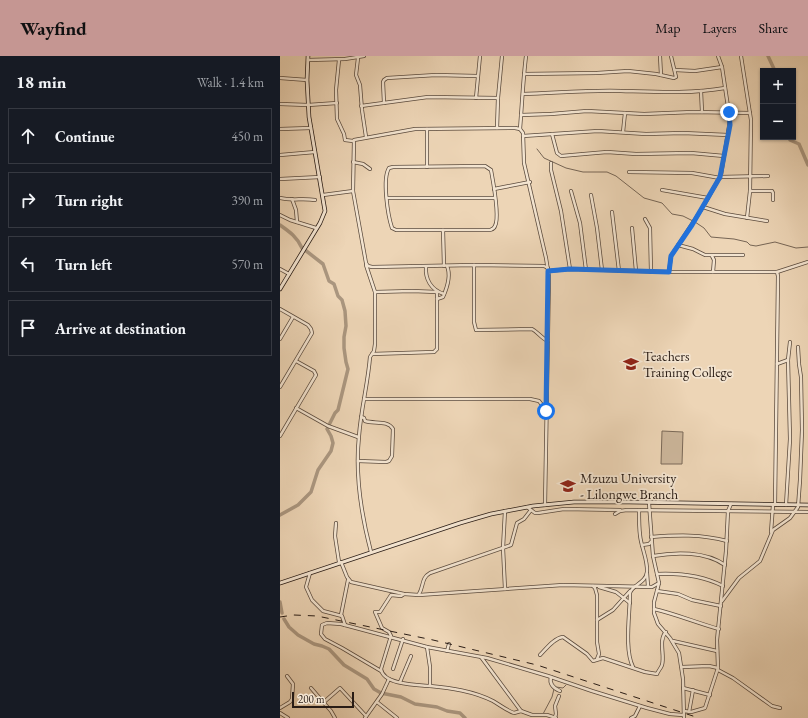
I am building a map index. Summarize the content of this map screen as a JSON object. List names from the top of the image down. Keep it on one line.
{"places":{"school or university":["Teachers Training College","Mzuzu University - Lilongwe Branch"]},"scale_bar":"200 m","page":{"header":"Wayfind","nav":["Map","Layers","Share"],"heading":["18 min","Walk · 1.4 km"],"map_buttons":["+","−"],"list":[["Continue","450 m"],["Turn right","390 m"],["Turn left","570 m"],"Arrive at destination"],"scale":"200 m"}}
